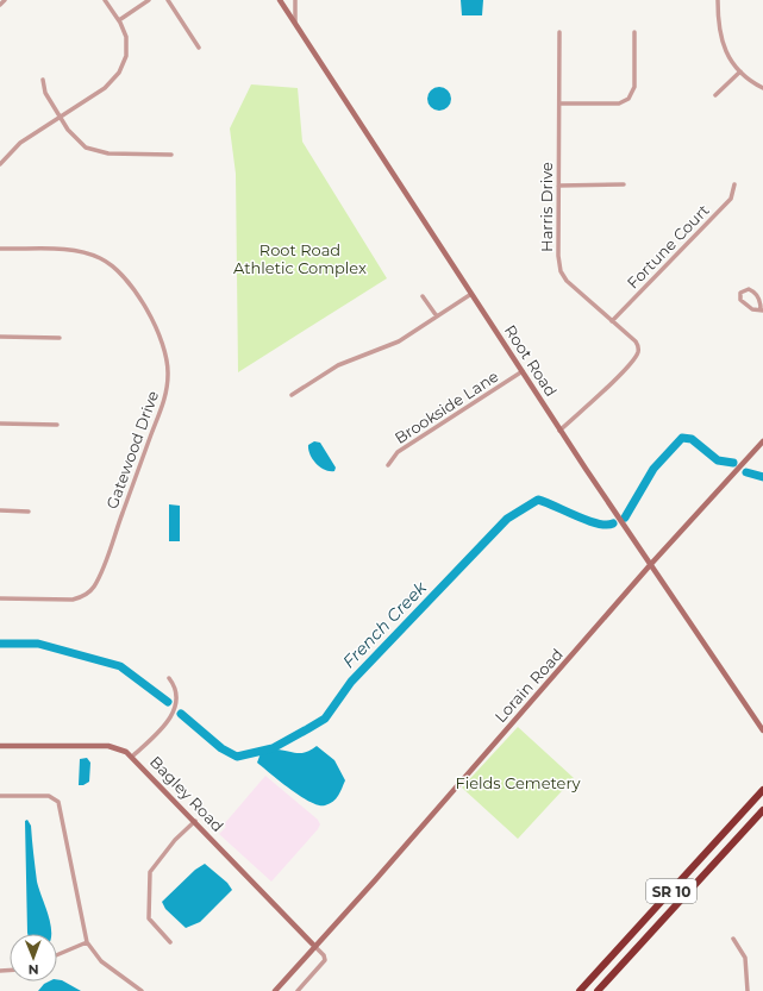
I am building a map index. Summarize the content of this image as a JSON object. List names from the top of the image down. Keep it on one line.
{"streets":{"highway":["SR 10"],"street":["Harris Drive","Fortune Court","Root Road","Brookside Lane","Gatewood Drive","Lorain Road","Bagley Road"]},"crossings":[["Harris Drive","Fortune Court"],["Harris Drive","Root Road"],["Root Road","Brookside Lane"],["Root Road","Lorain Road"],["Lorain Road","Bagley Road"]],"water":["French Creek"],"parks":["Root Road Athletic Complex","Fields Cemetery"],"north":"bottom"}
